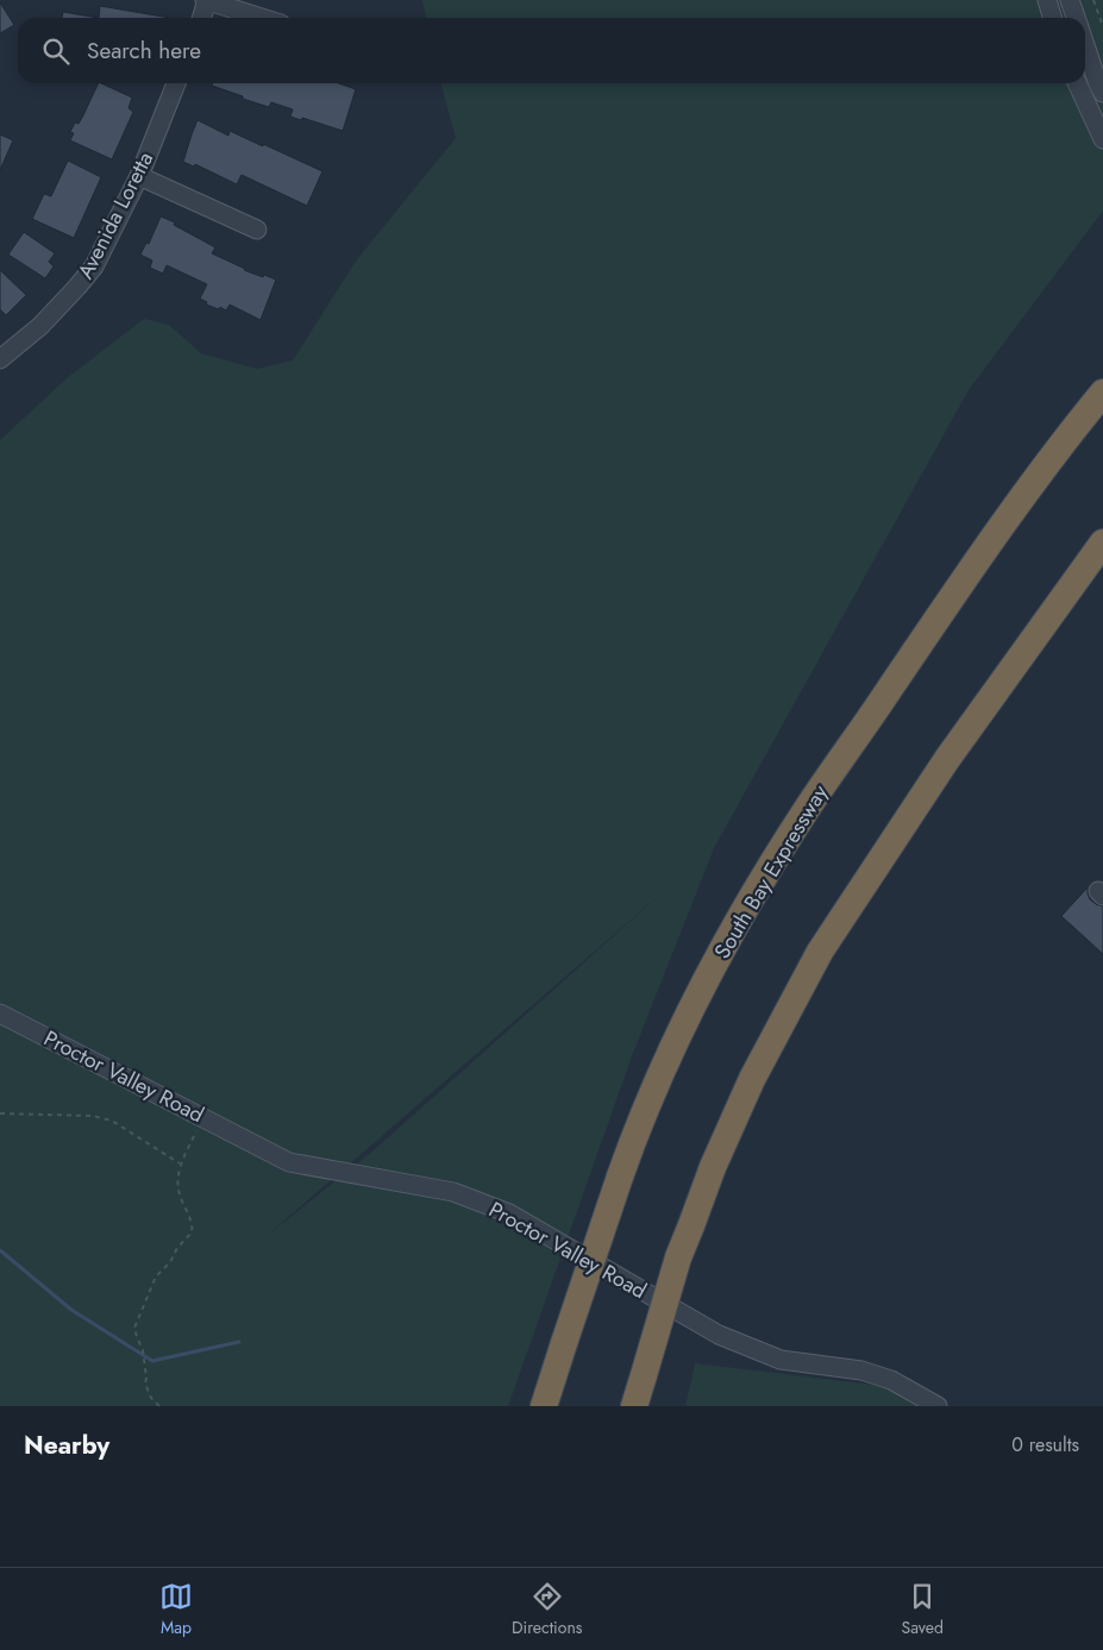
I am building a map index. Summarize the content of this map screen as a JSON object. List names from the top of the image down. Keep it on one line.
{"streets":{"highway":["South Bay Expressway"],"street":["Avenida Loretta","Proctor Valley Road"]},"page":{"search":"Search here","heading":["Nearby","0 results"],"nav":["Map","Directions","Saved"]}}
